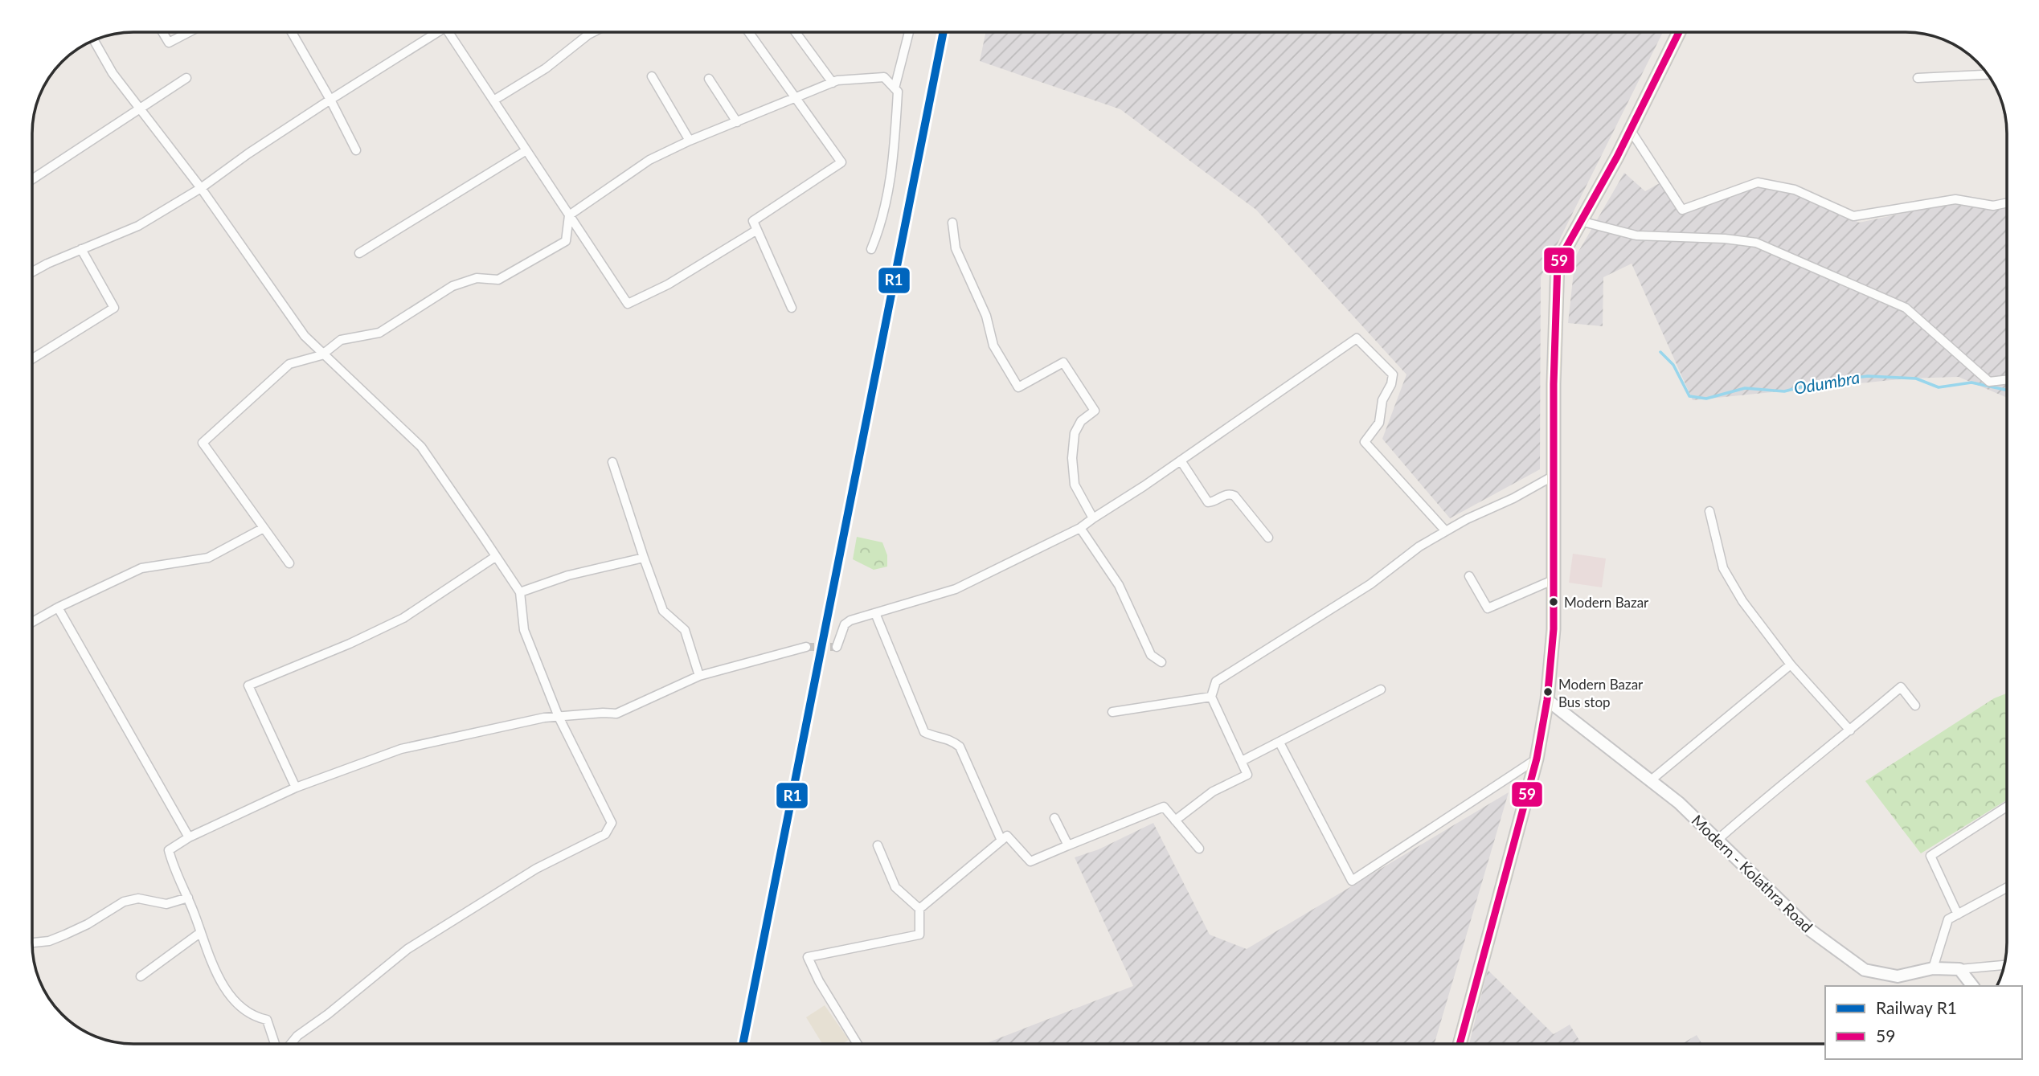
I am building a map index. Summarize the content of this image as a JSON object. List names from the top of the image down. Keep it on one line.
{"streets":{"main road":["Modern - Kolathra Road"]},"water":["Odumbra"],"places":["Modern Bazar","Modern Bazar Bus stop"],"lines":["rail line R1","transit line 59"],"legend":["Railway R1","59"]}
